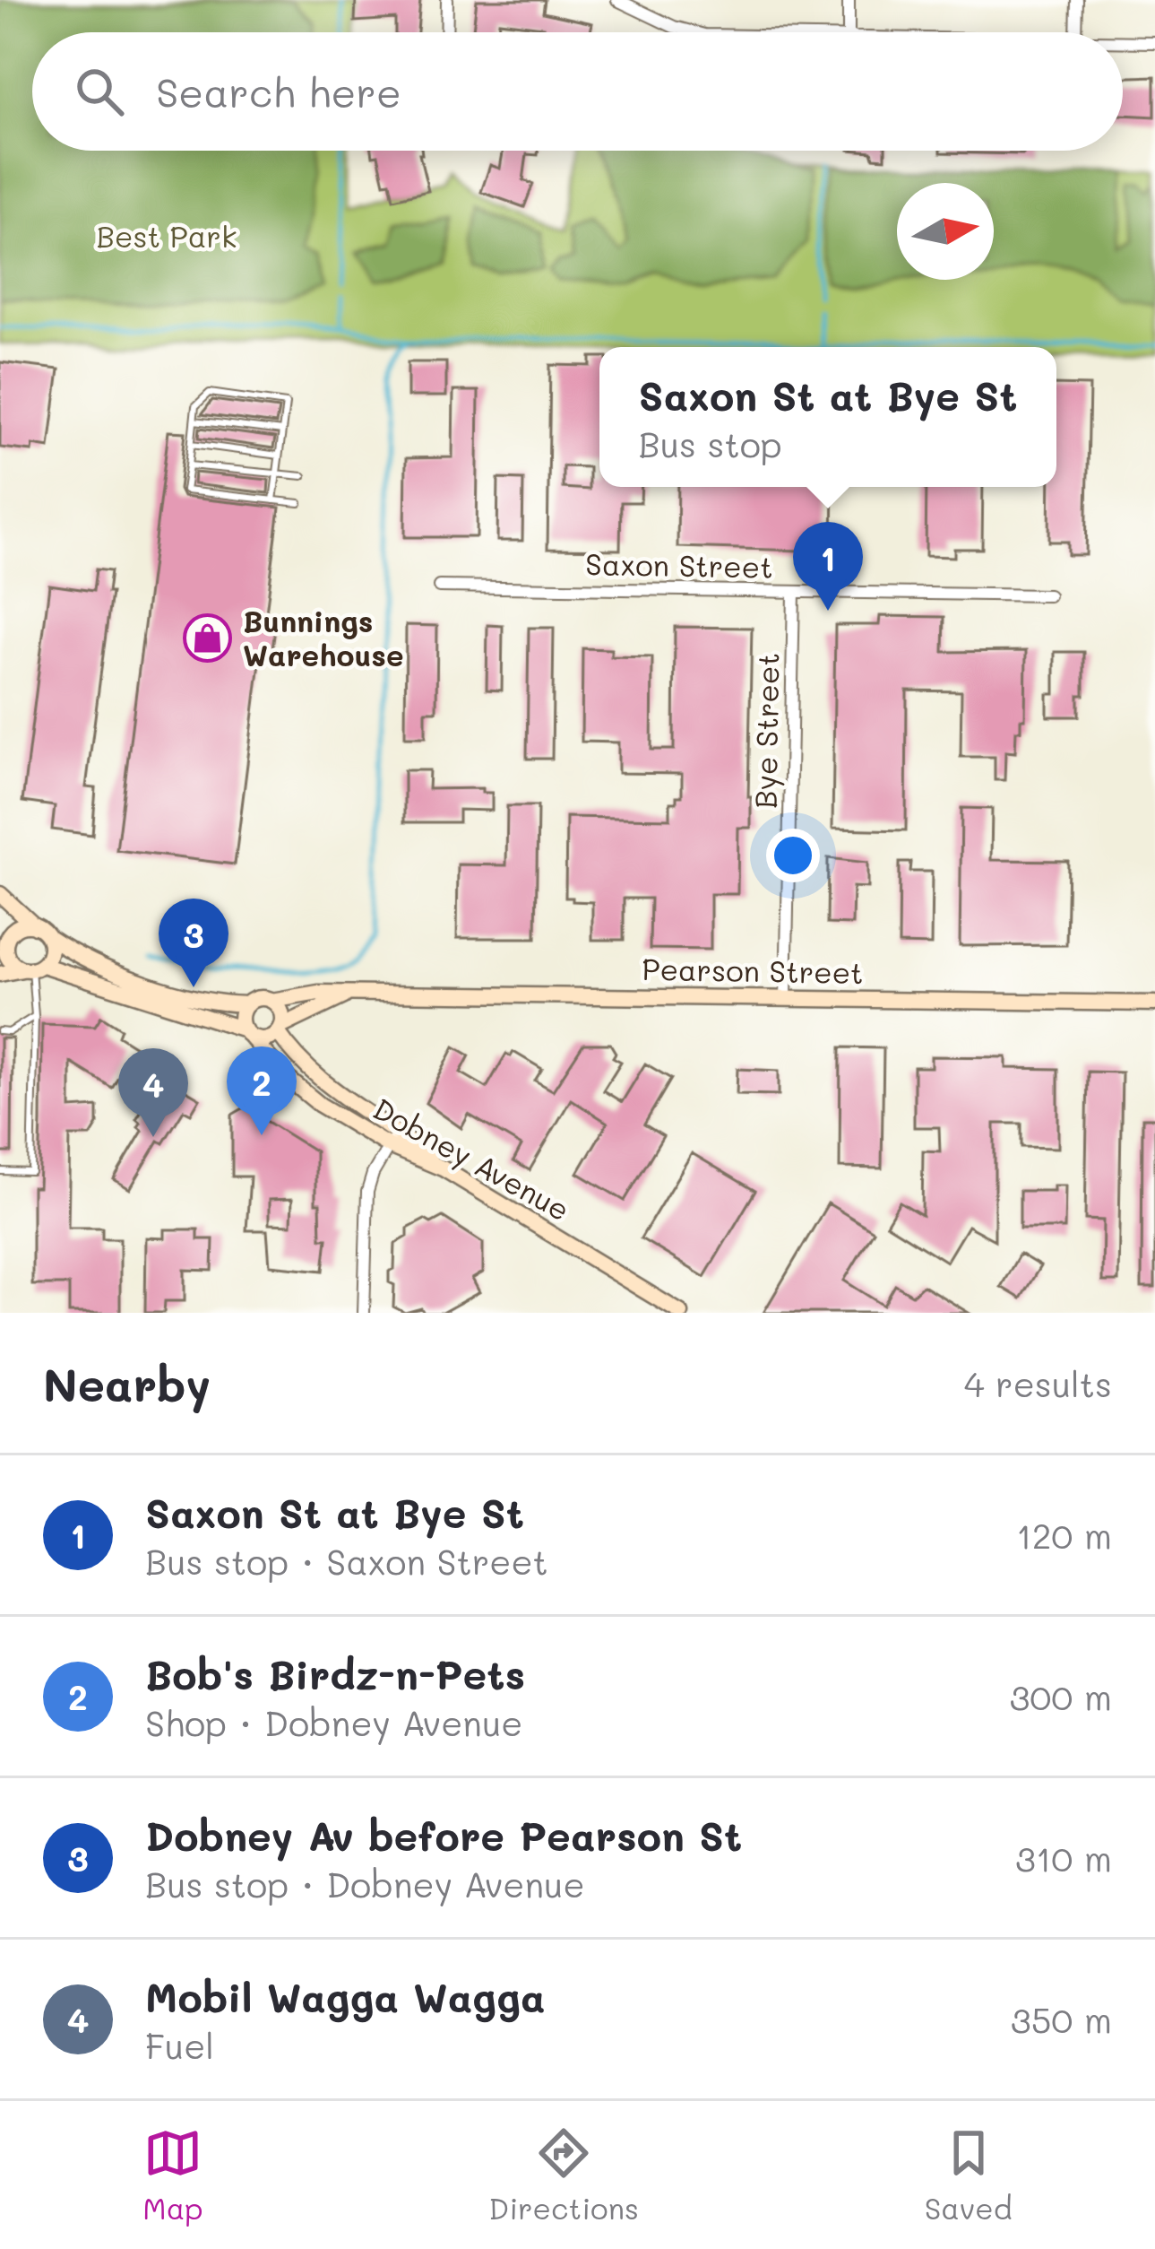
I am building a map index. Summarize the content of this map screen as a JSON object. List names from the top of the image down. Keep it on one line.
{"streets":{"main road":["Pearson Street","Dobney Avenue"],"street":["Saxon Street","Bye Street"]},"crossings":[["Saxon Street","Bye Street"],["Bye Street","Pearson Street"],["Pearson Street","Dobney Avenue"]],"parks":["Best Park"],"places":{"shop":["Bunnings Warehouse"]},"north":"right","page":{"search":"Search here","popup":["Saxon St at Bye St","Bus stop"],"pins":["1","3","2","4"],"heading":["Nearby","4 results"],"list":[{"mark":"1","name":"Saxon St at Bye St","note":"Bus stop · Saxon Street","value":"120 m"},{"mark":"2","name":"Bob's Birdz-n-Pets","note":"Shop · Dobney Avenue","value":"300 m"},{"mark":"3","name":"Dobney Av before Pearson St","note":"Bus stop · Dobney Avenue","value":"310 m"},{"mark":"4","name":"Mobil Wagga Wagga","note":"Fuel","value":"350 m"}],"nav":["Map","Directions","Saved"]}}
